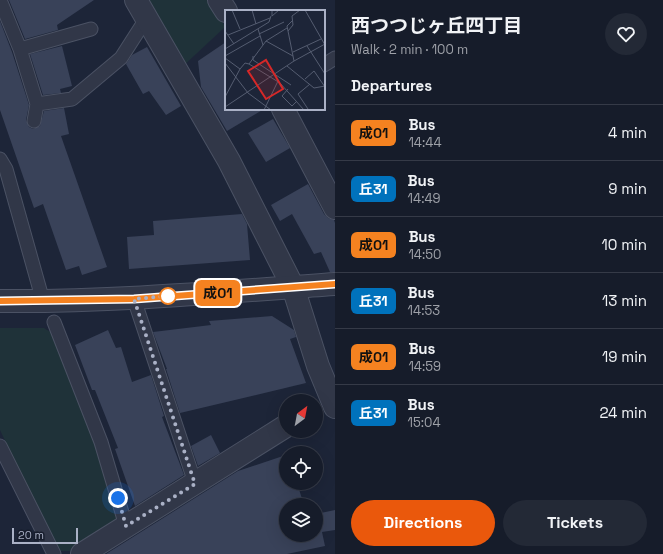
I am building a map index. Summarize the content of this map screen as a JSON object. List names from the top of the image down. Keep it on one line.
{"lines":["bus line 成01"],"scale_bar":"20 m","north":"top right","page":{"on_map":"成01","heading":[["西つつじヶ丘四丁目","Walk · 2 min · 100 m"],"Departures"],"list":[{"mark":"成01","name":"Bus","note":"14:44","value":"4 min"},{"mark":"丘31","name":"Bus","note":"14:49","value":"9 min"},{"mark":"成01","name":"Bus","note":"14:50","value":"10 min"},{"mark":"丘31","name":"Bus","note":"14:53","value":"13 min"},{"mark":"成01","name":"Bus","note":"14:59","value":"19 min"},{"mark":"丘31","name":"Bus","note":"15:04","value":"24 min"}],"buttons":["Directions","Tickets"],"scale":"20 m"}}
